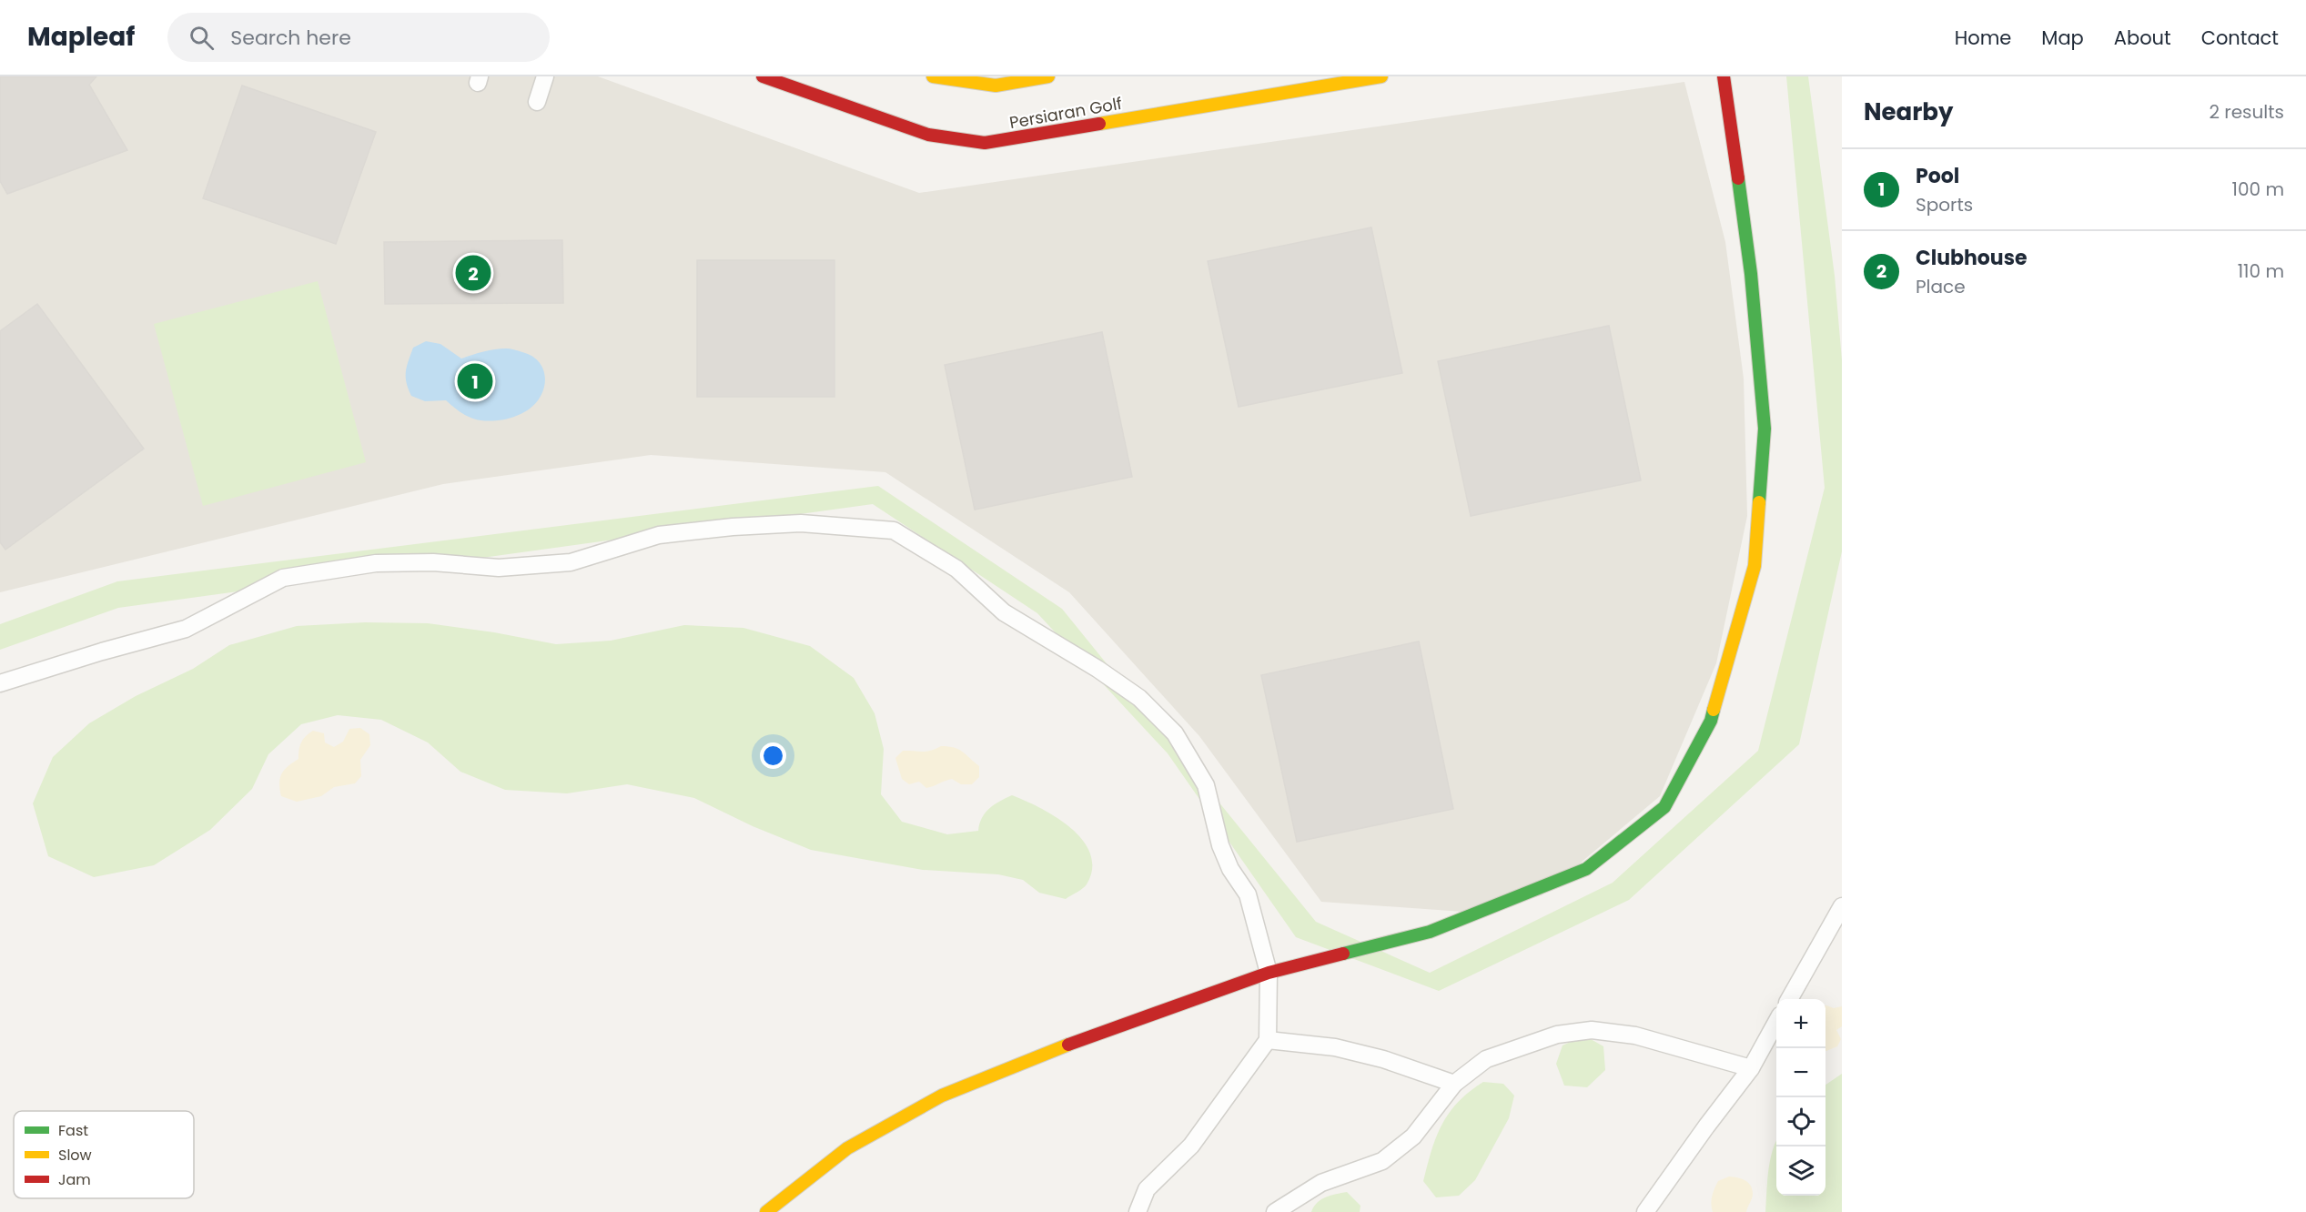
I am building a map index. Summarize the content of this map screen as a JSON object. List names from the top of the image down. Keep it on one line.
{"streets":{"street":["Persiaran Golf"]},"legend":["Fast","Slow","Jam"],"page":{"header":"Mapleaf","search":"Search here","nav":["Home","Map","About","Contact"],"heading":["Nearby","2 results"],"list":[{"mark":"1","name":"Pool","note":"Sports","value":"100 m"},{"mark":"2","name":"Clubhouse","note":"Place","value":"110 m"}],"pins":["2","1"],"map_buttons":["+","−"]}}
